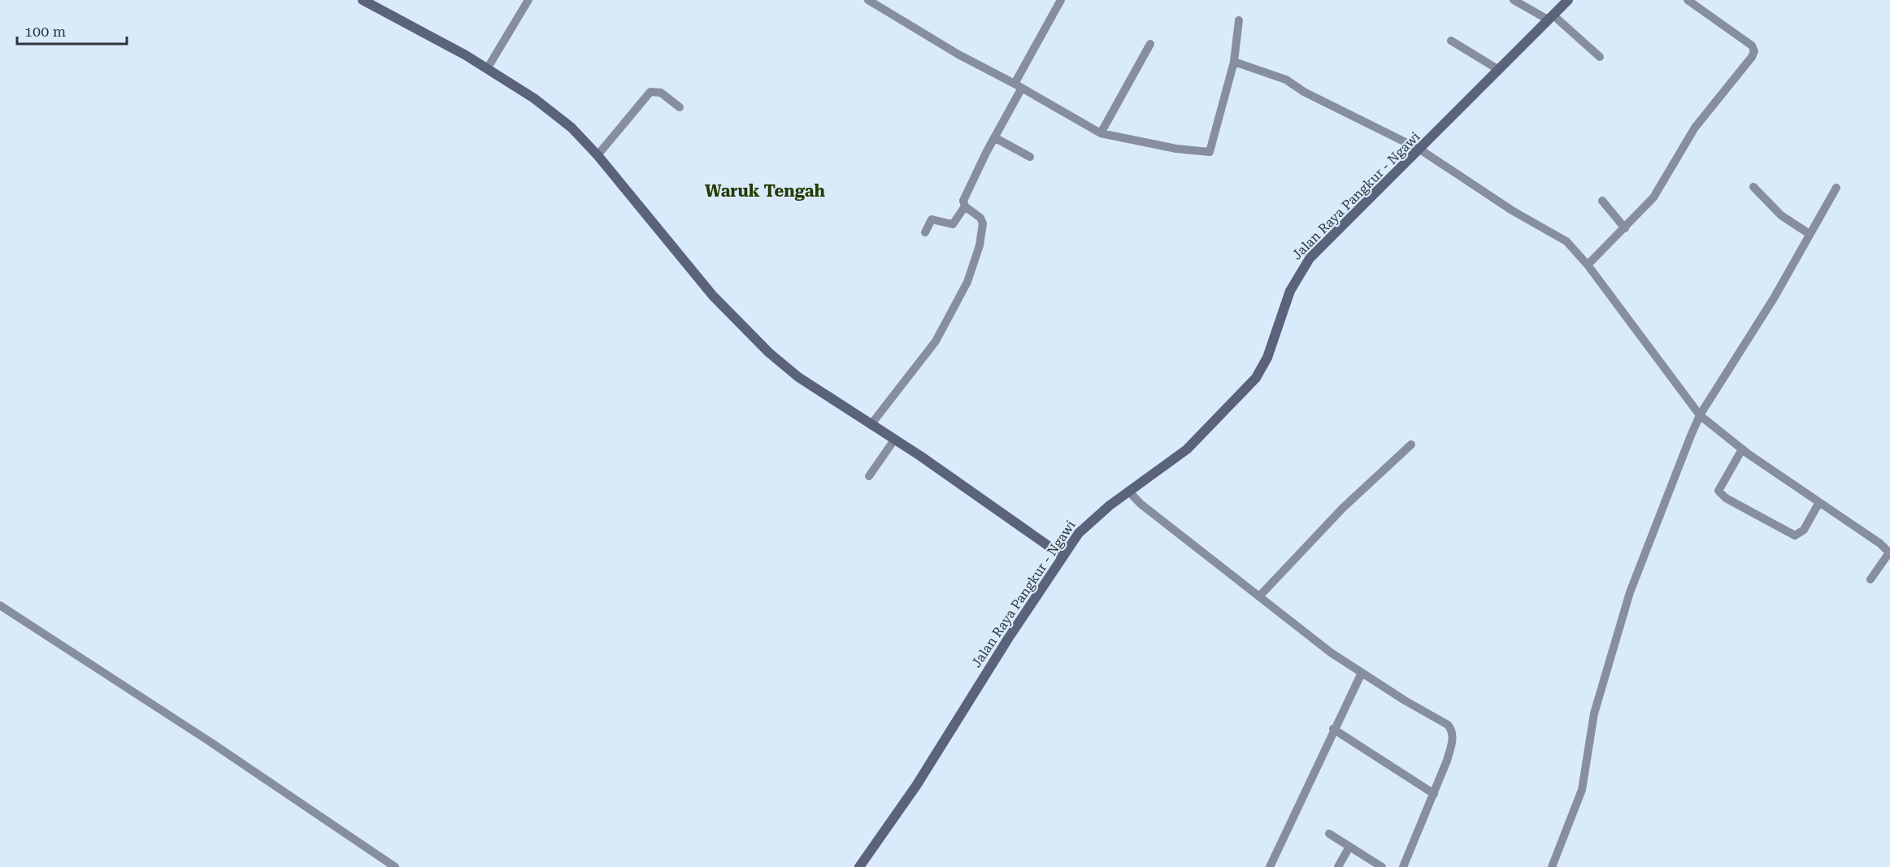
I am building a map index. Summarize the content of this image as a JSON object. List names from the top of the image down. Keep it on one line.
{"streets":{"main road":["Jalan Raya Pangkur - Ngawi"]},"districts":["Waruk Tengah"],"scale_bar":"100 m"}
